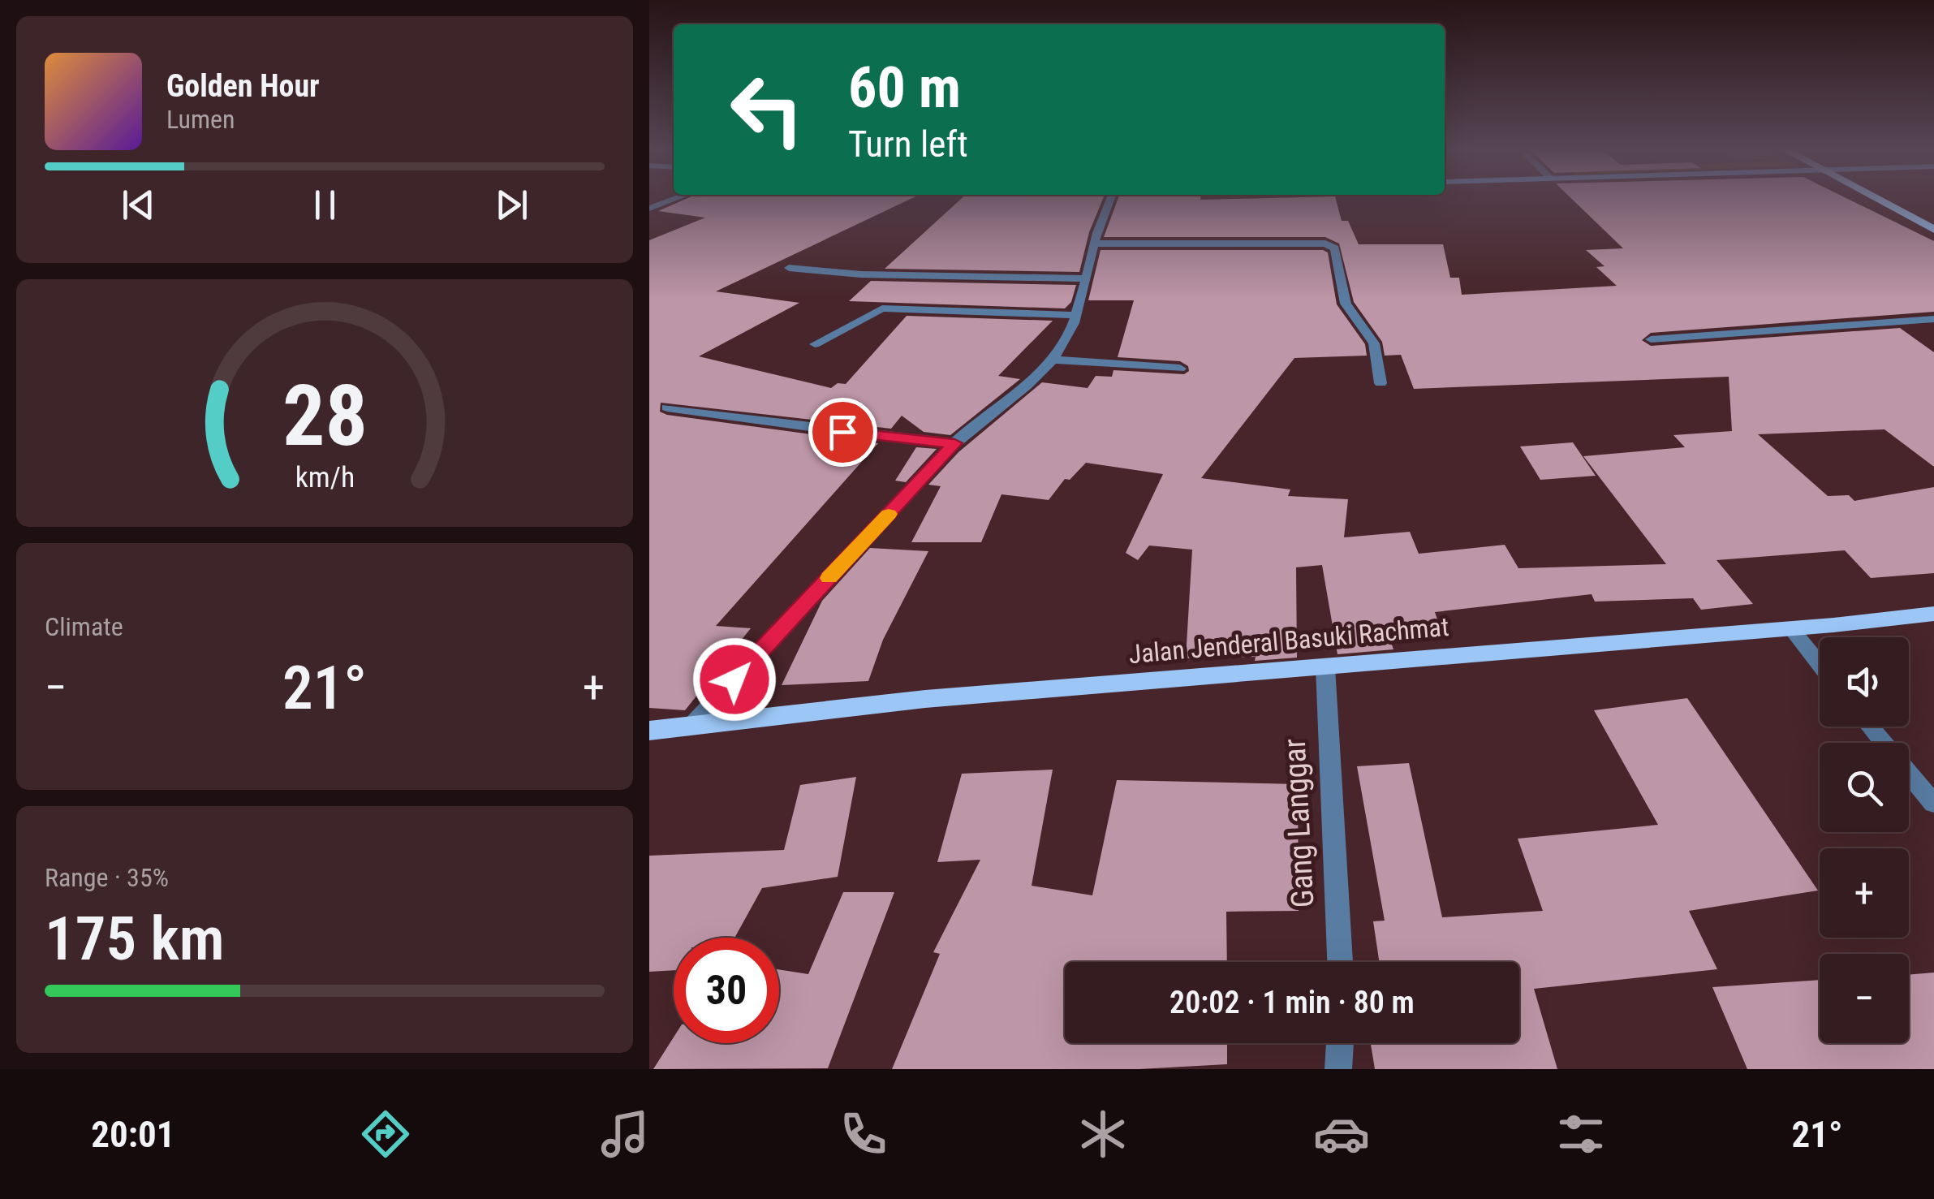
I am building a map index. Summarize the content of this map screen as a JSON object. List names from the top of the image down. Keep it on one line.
{"streets":{"main road":["Jalan Jenderal Basuki Rachmat"],"street":["Gang Langgar"]},"crossings":[["Jalan Jenderal Basuki Rachmat","Gang Langgar"]],"page":{"turn":["60 m","Turn left"],"song":["Golden Hour","Lumen"],"tile":["Climate",["Range · 35%","175 km"]],"map_buttons":["+","−"],"heat":["−","21°","+"],"limit":"30","trip":"20:02 · 1 min · 80 m","tabs":["20:01","21°"],"gauge":["28","km/h"]}}
